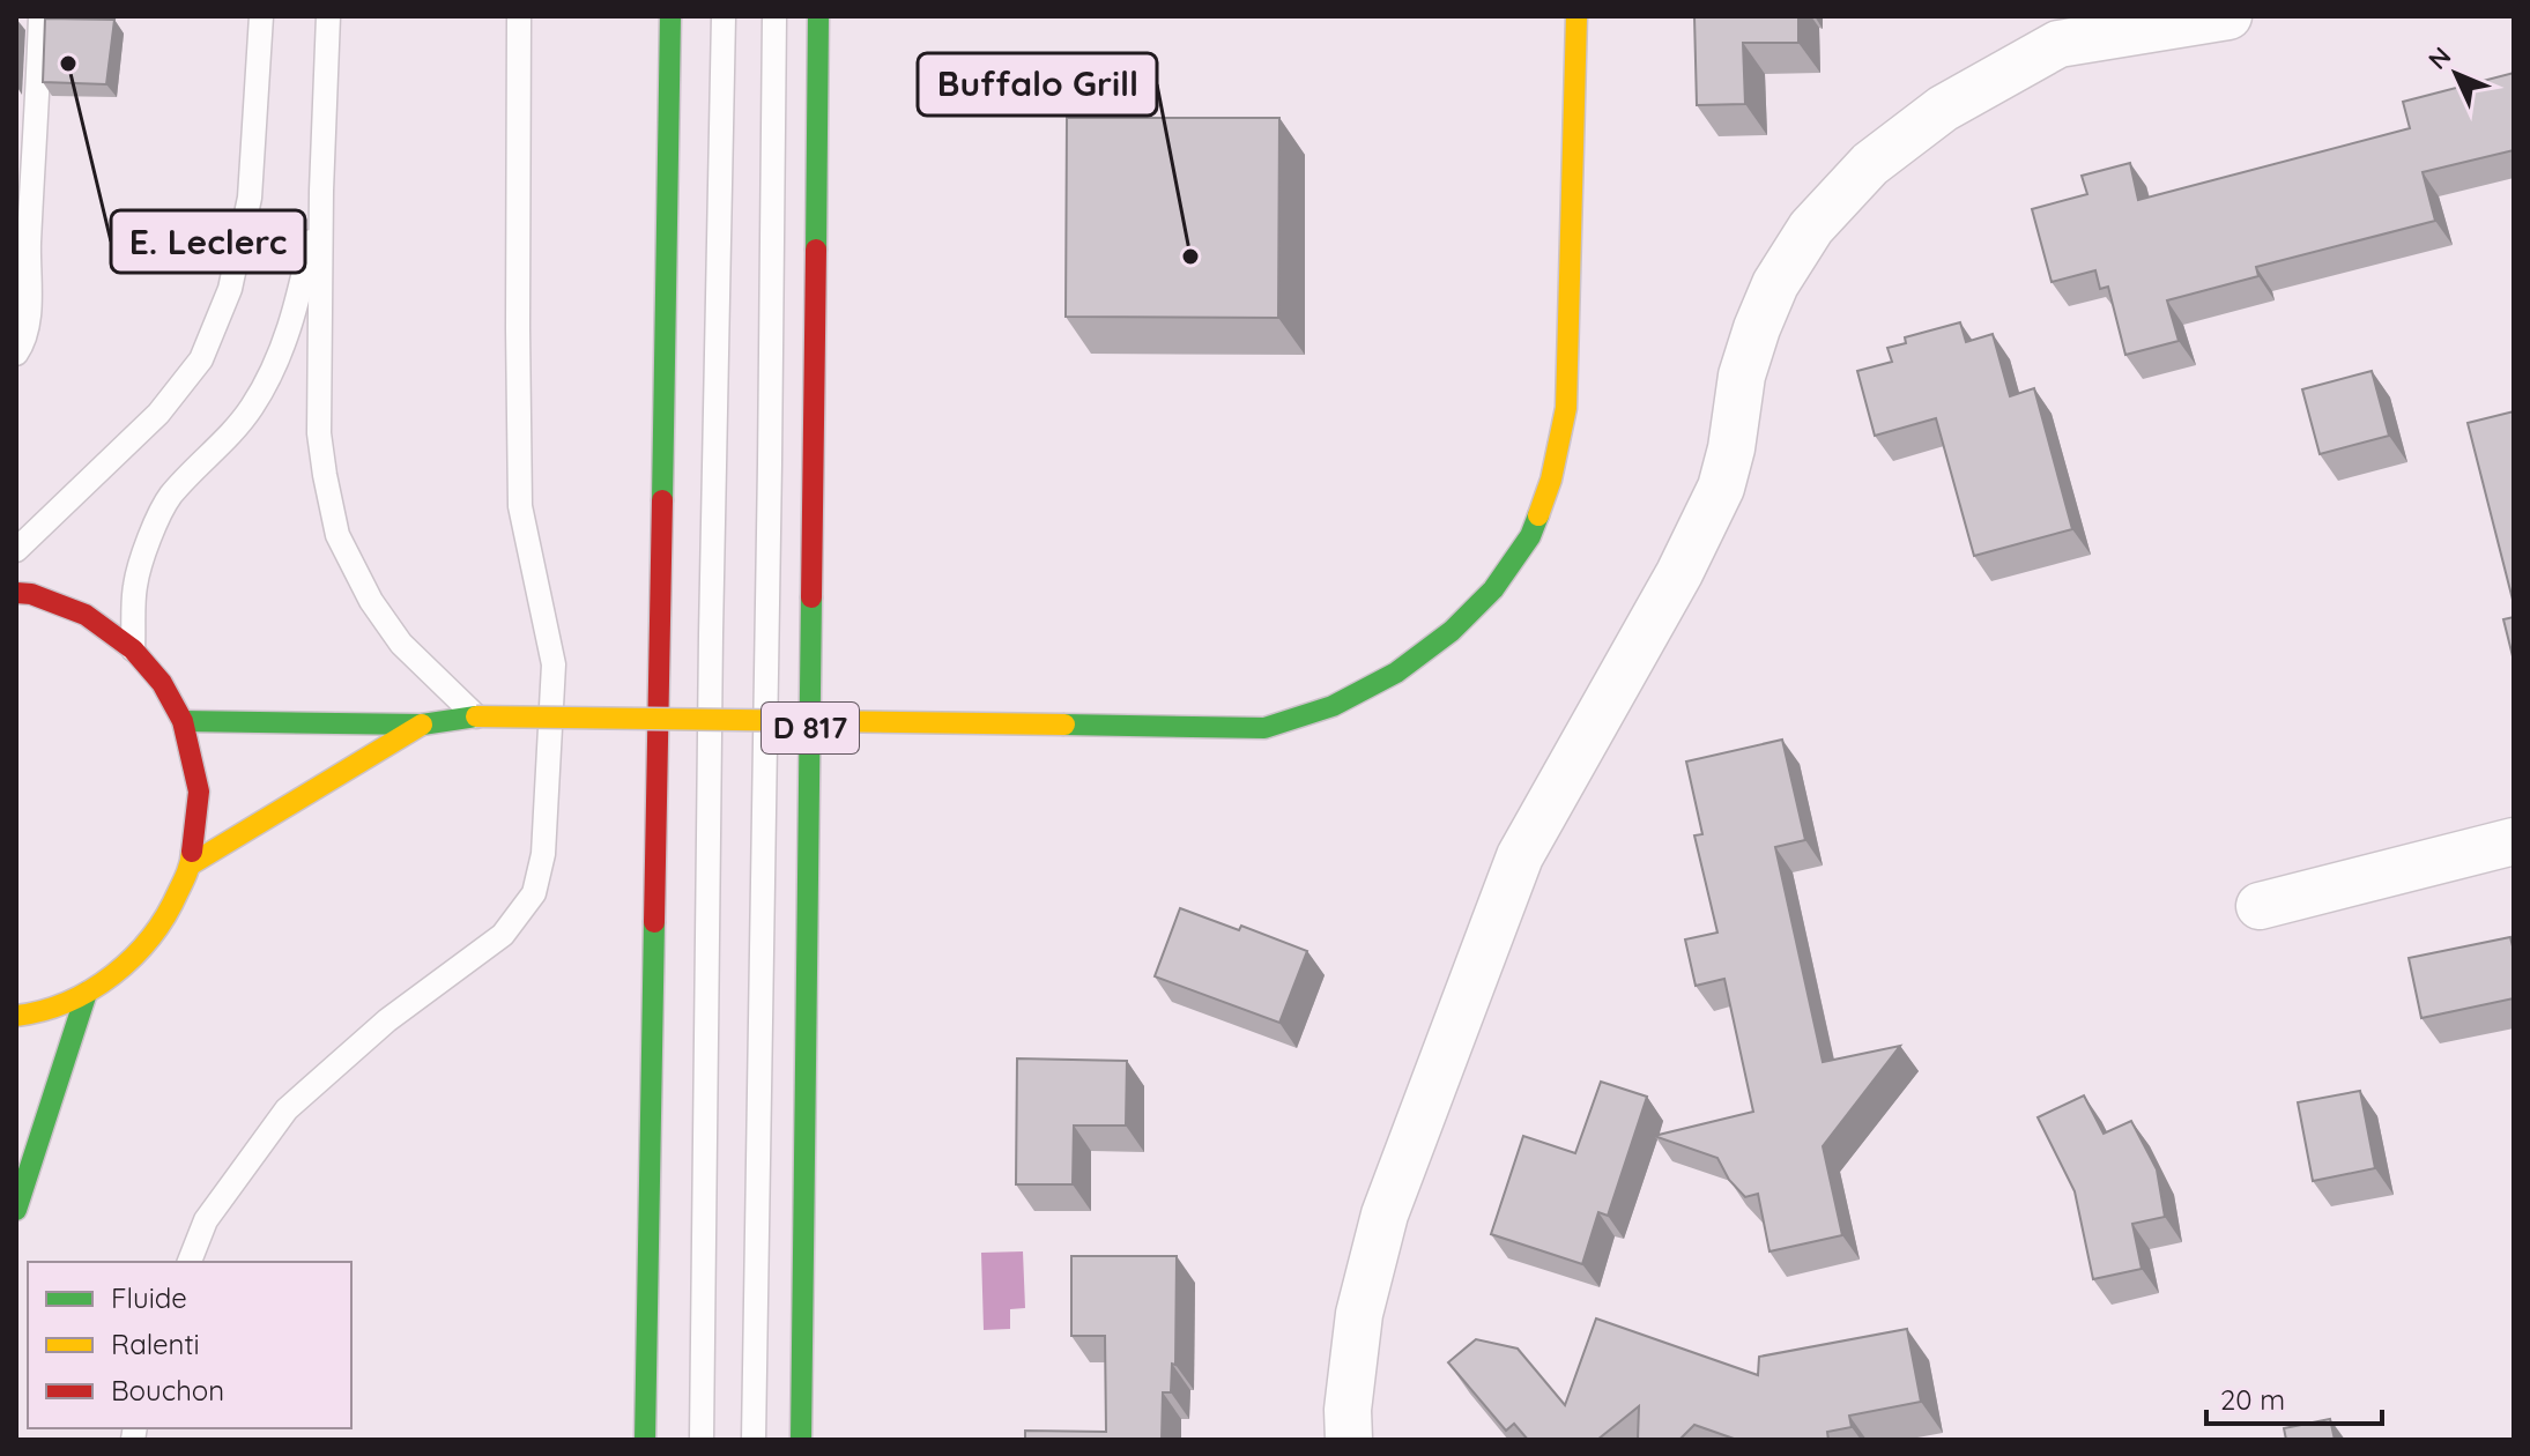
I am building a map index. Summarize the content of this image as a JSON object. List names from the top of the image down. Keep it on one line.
{"streets":{"street":["D 817"]},"places":["E. Leclerc","Buffalo Grill"],"legend":["Fluide","Ralenti","Bouchon"],"scale_bar":"20 m","north":"top left"}
